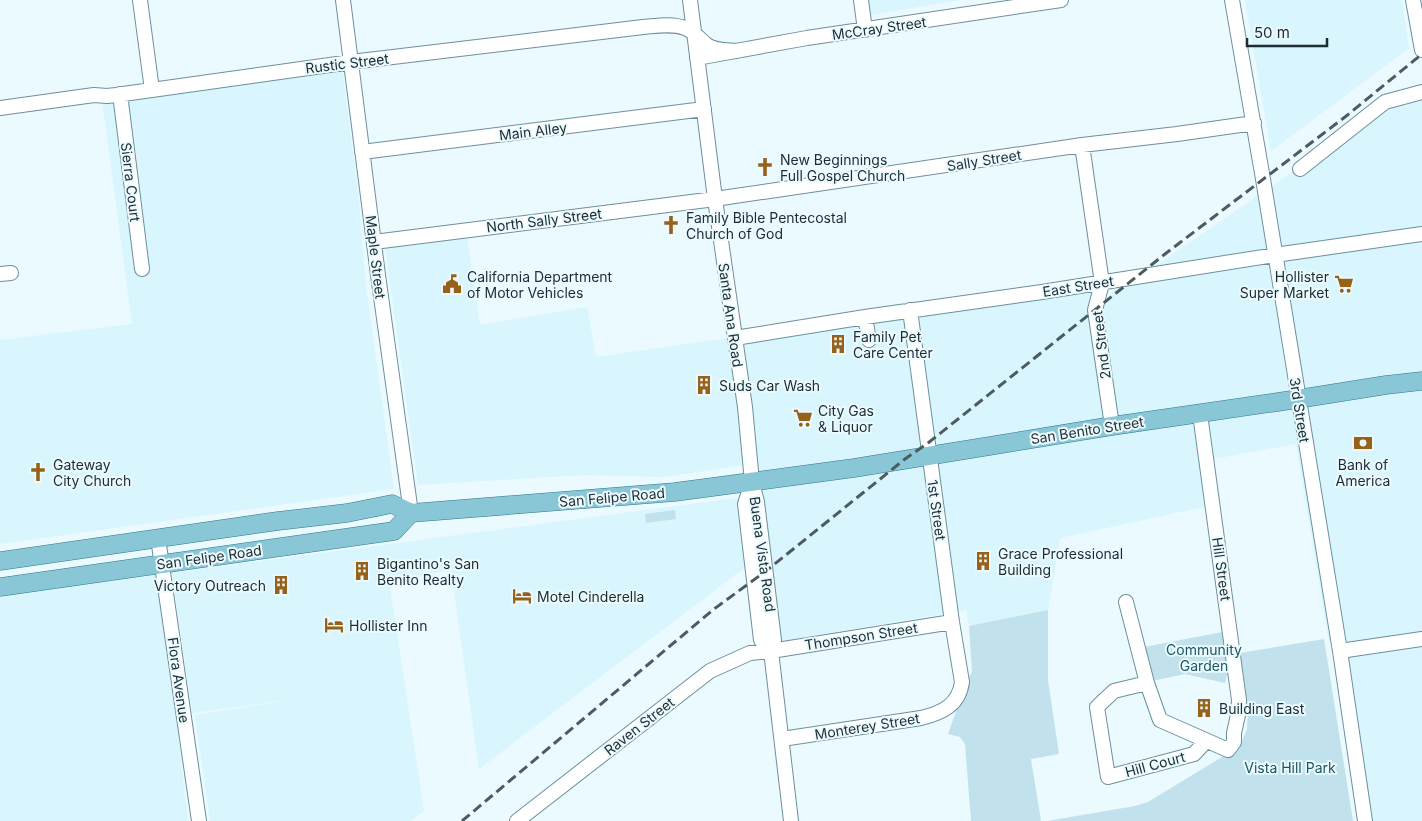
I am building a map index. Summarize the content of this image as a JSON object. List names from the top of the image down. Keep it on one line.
{"streets":{"main road":["San Benito Street","San Felipe Road"],"street":["McCray Street","Rustic Street","Main Alley","Sally Street","Sierra Court","North Sally Street","Maple Street","East Street","Santa Ana Road","2nd Street","3rd Street","1st Street","Buena Vista Road","Hill Street","Thompson Street","Flora Avenue","Raven Street","Monterey Street","Hill Court"]},"crossings":[["McCray Street","Santa Ana Road"],["Rustic Street","Sierra Court"],["Rustic Street","Maple Street"],["Rustic Street","Santa Ana Road"],["Main Alley","Maple Street"],["Main Alley","Santa Ana Road"],["Sally Street","North Sally Street"],["Sally Street","Santa Ana Road"],["Sally Street","2nd Street"],["Sally Street","3rd Street"],["North Sally Street","Maple Street"],["North Sally Street","Santa Ana Road"],["Maple Street","San Felipe Road"],["East Street","Santa Ana Road"],["East Street","2nd Street"],["East Street","3rd Street"],["East Street","1st Street"],["Santa Ana Road","San Benito Street"],["Santa Ana Road","San Felipe Road"],["Santa Ana Road","Buena Vista Road"],["2nd Street","San Benito Street"],["3rd Street","San Benito Street"],["San Benito Street","San Felipe Road"],["San Benito Street","1st Street"],["San Benito Street","Buena Vista Road"],["San Benito Street","Hill Street"],["San Felipe Road","Buena Vista Road"],["San Felipe Road","Flora Avenue"],["1st Street","Thompson Street"],["1st Street","Monterey Street"],["Buena Vista Road","Thompson Street"],["Buena Vista Road","Raven Street"],["Buena Vista Road","Monterey Street"],["Hill Street","Hill Court"],["Thompson Street","Raven Street"]],"parks":["Community Garden","Vista Hill Park"],"places":{"church":["New Beginnings Full Gospel Church","Family Bible Pentecostal Church of God","Gateway City Church"],"public building":["California Department of Motor Vehicles"],"supermarket":["Hollister Super Market","City Gas & Liquor"],"building":["Family Pet Care Center","Suds Car Wash","Grace Professional Building","Bigantino's San Benito Realty","Victory Outreach","Building East"],"bank":["Bank of America"],"hotel":["Motel Cinderella","Hollister Inn"]},"scale_bar":"50 m"}
